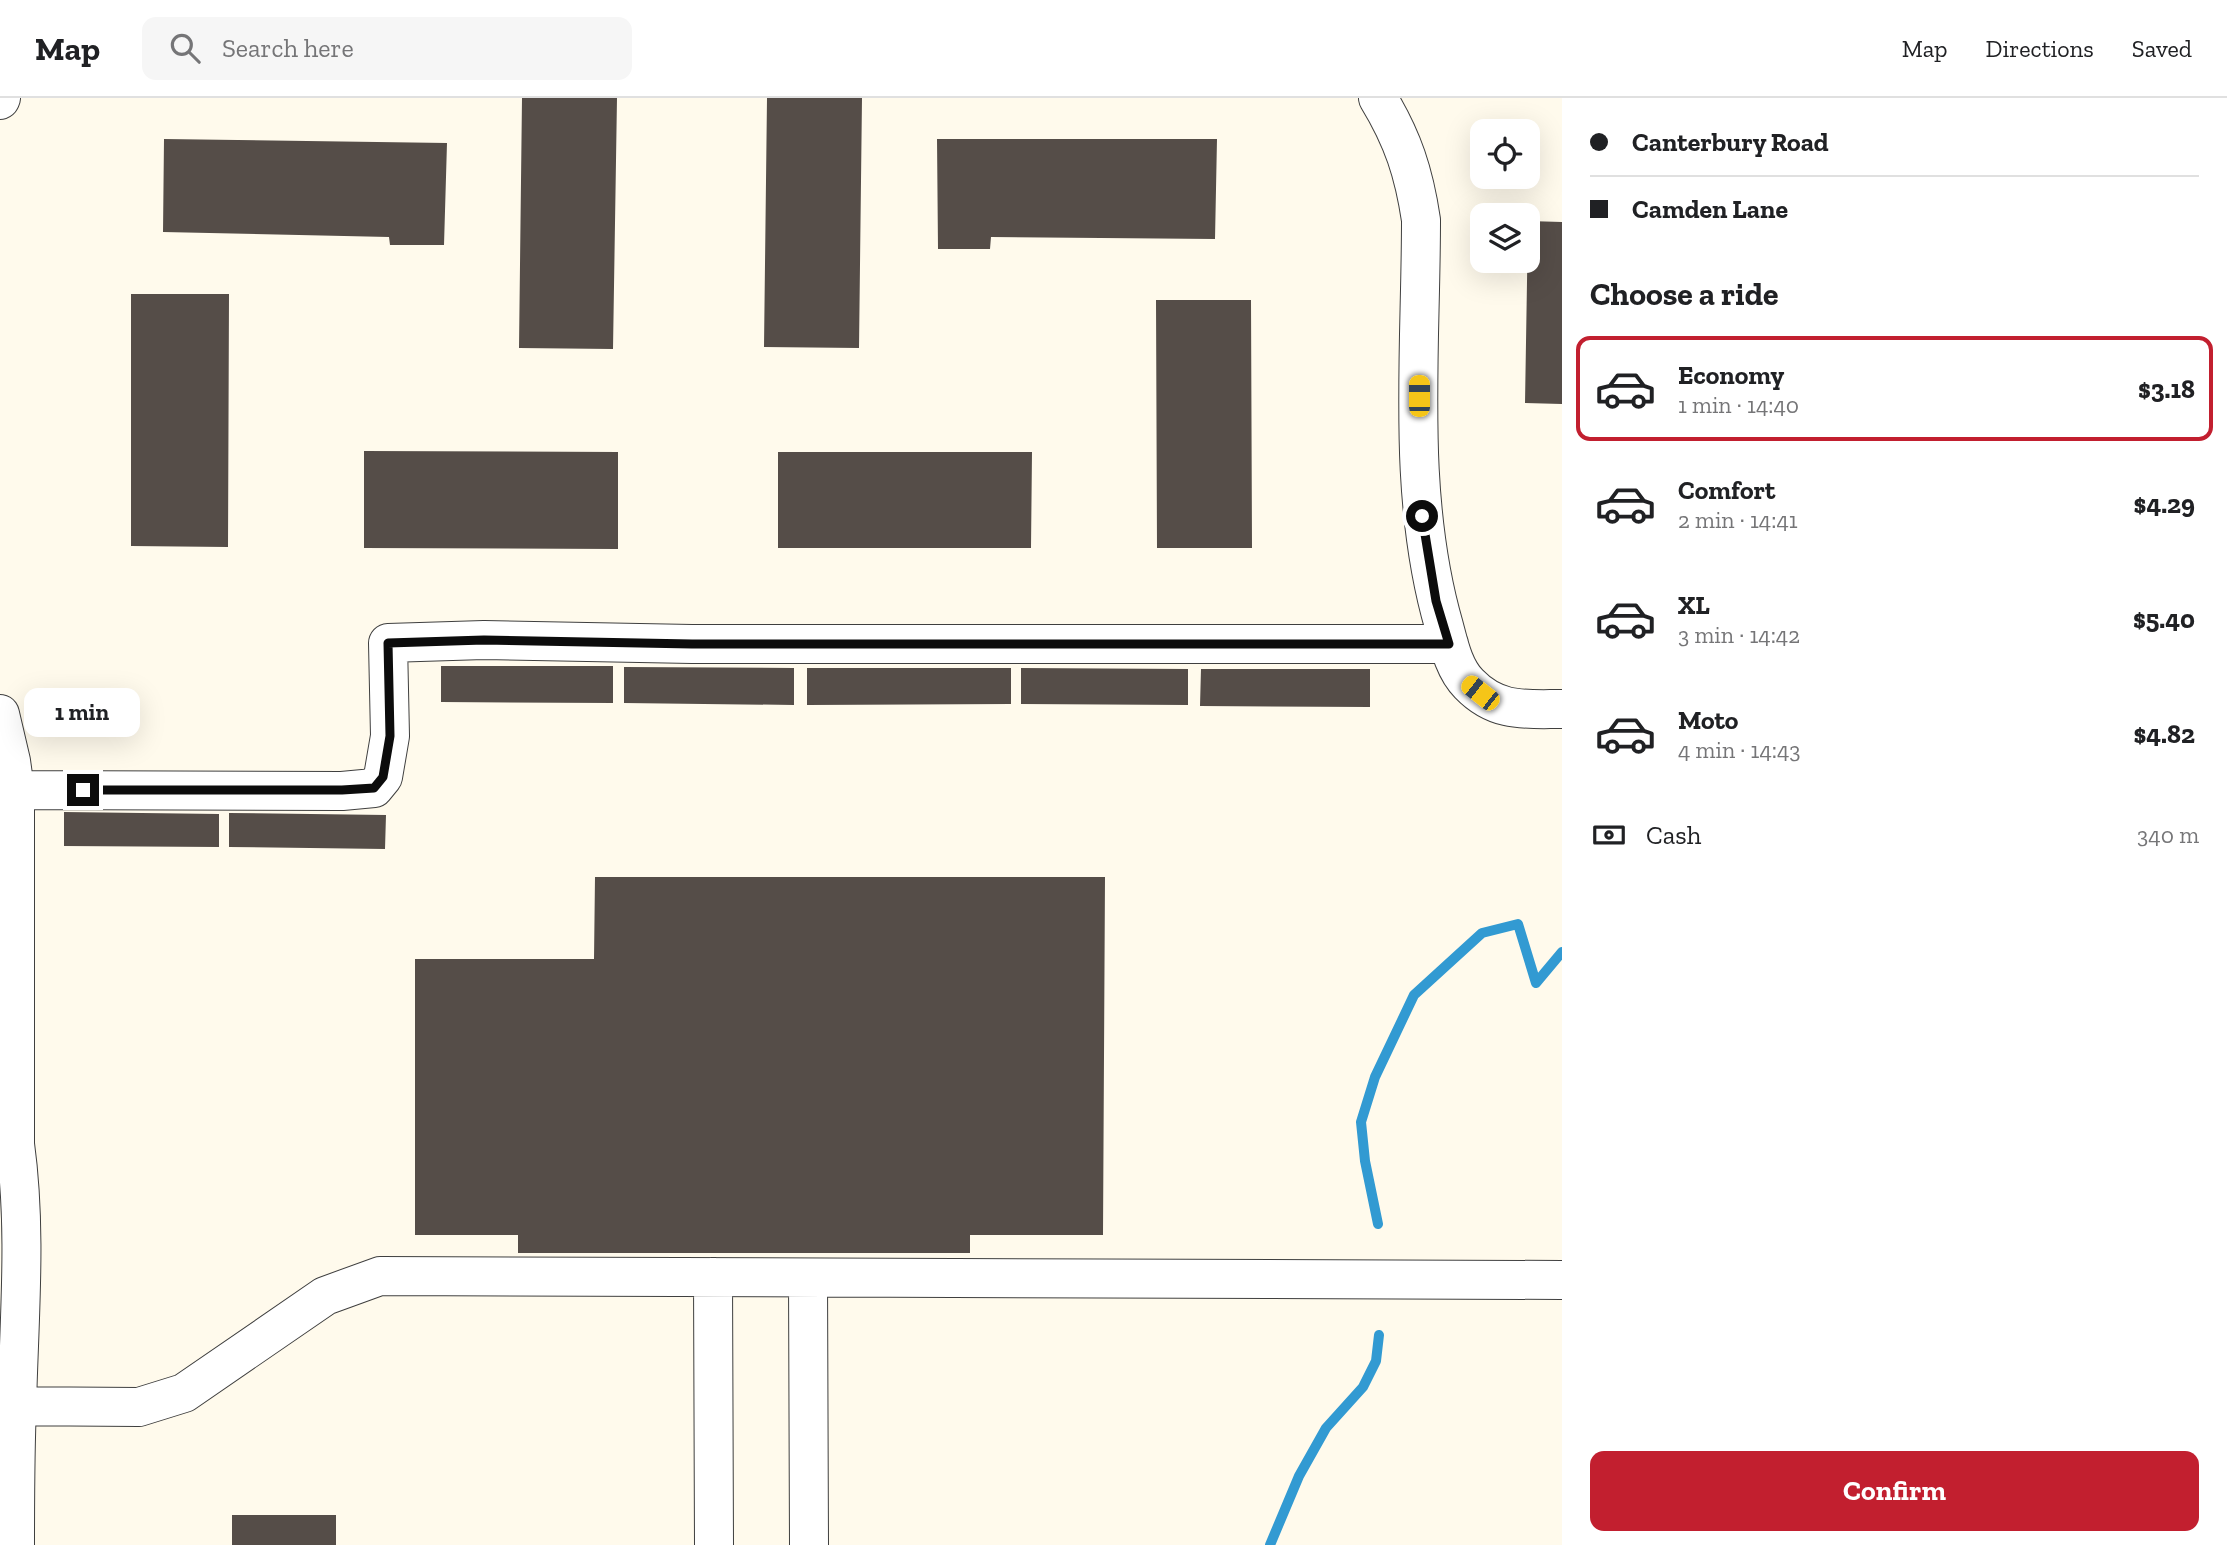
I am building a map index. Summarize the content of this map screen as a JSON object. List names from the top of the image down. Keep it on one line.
{"page":{"header":"Map","search":"Search here","nav":["Map","Directions","Saved"],"banner":["Canterbury Road","Camden Lane"],"heading":"Choose a ride","list":[{"name":"Economy","note":"1 min · 14:40","value":"$3.18"},{"name":"Comfort","note":"2 min · 14:41","value":"$4.29"},{"name":"XL","note":"3 min · 14:42","value":"$5.40"},{"name":"Moto","note":"4 min · 14:43","value":"$4.82"}],"bubble":"1 min","pay":["Cash","340 m"],"buttons":"Confirm"}}
